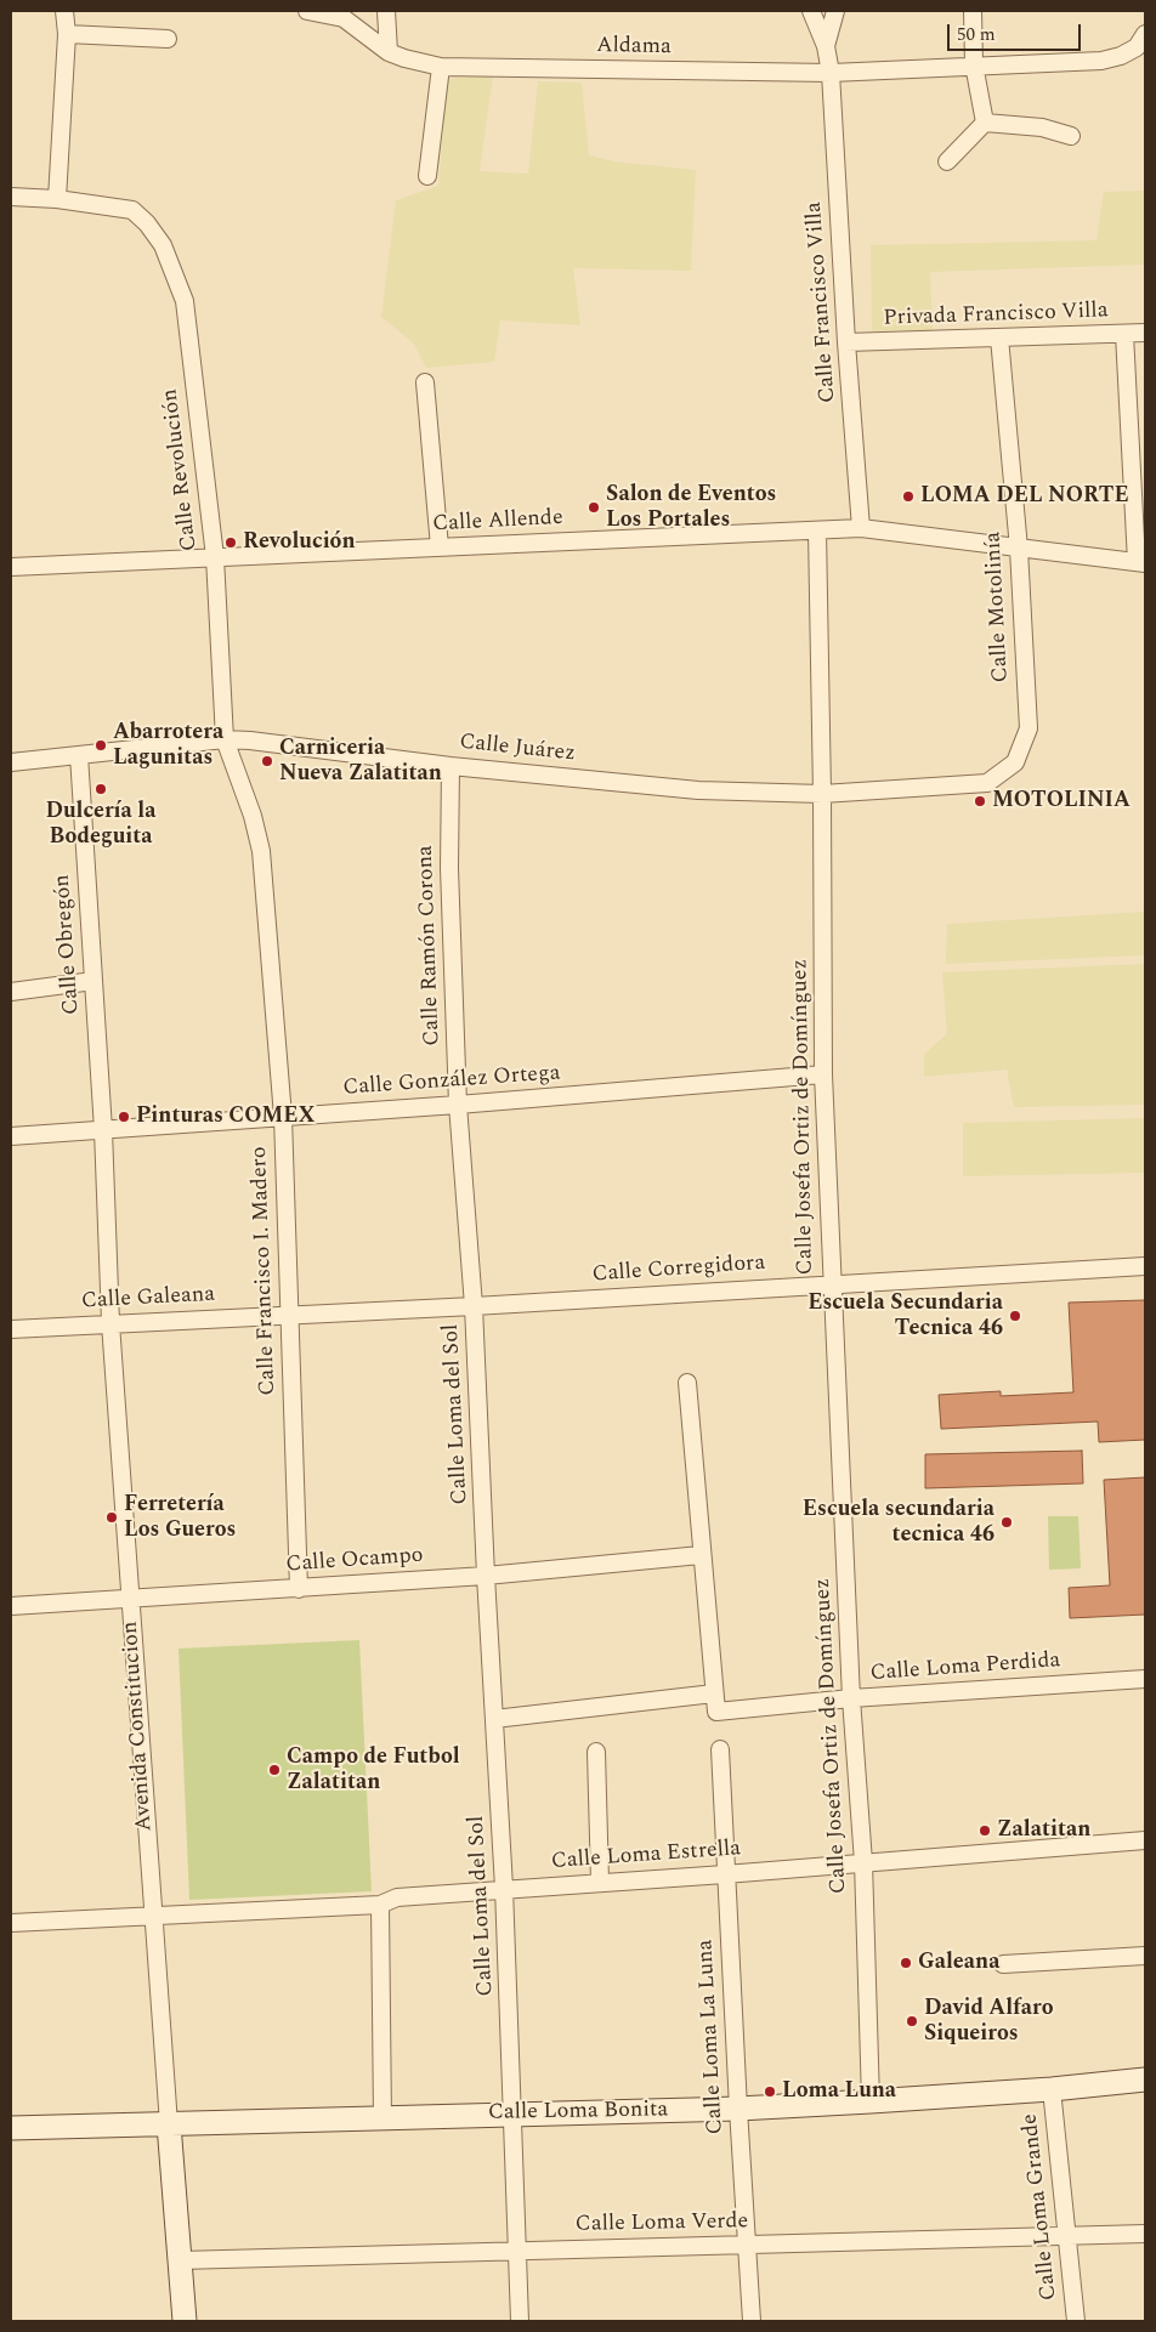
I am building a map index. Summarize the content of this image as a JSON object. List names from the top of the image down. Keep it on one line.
{"streets":{"street":["Aldama","Calle Francisco Villa","Privada Francisco Villa","Calle Revolución","Calle Allende","Calle Motolinía","Calle Juárez","Calle Obregón","Calle Ramón Corona","Calle González Ortega","Calle Josefa Ortiz de Domínguez","Calle Corregidora","Calle Francisco I. Madero","Calle Galeana","Calle Loma del Sol","Calle Ocampo","Calle Loma Perdida","Avenida Constitucion","Calle Loma Estrella","Calle Loma La Luna","Calle Loma Bonita","Calle Loma Grande","Calle Loma Verde"]},"crossings":[["Aldama","Calle Francisco Villa"],["Calle Francisco Villa","Privada Francisco Villa"],["Calle Francisco Villa","Calle Allende"],["Privada Francisco Villa","Calle Motolinía"],["Calle Revolución","Calle Allende"],["Calle Revolución","Calle Juárez"],["Calle Revolución","Calle Francisco I. Madero"],["Calle Allende","Calle Motolinía"],["Calle Allende","Calle Josefa Ortiz de Domínguez"],["Calle Motolinía","Calle Juárez"],["Calle Juárez","Calle Obregón"],["Calle Juárez","Calle Ramón Corona"],["Calle Juárez","Calle Josefa Ortiz de Domínguez"],["Calle Juárez","Calle Francisco I. Madero"],["Calle Obregón","Calle González Ortega"],["Calle Obregón","Avenida Constitucion"],["Calle Ramón Corona","Calle González Ortega"],["Calle Ramón Corona","Calle Corregidora"],["Calle Ramón Corona","Calle Loma del Sol"],["Calle González Ortega","Calle Josefa Ortiz de Domínguez"],["Calle González Ortega","Calle Francisco I. Madero"],["Calle González Ortega","Avenida Constitucion"],["Calle Josefa Ortiz de Domínguez","Calle Corregidora"],["Calle Josefa Ortiz de Domínguez","Calle Loma Perdida"],["Calle Josefa Ortiz de Domínguez","Calle Loma Estrella"],["Calle Josefa Ortiz de Domínguez","Calle Loma Bonita"],["Calle Corregidora","Calle Francisco I. Madero"],["Calle Corregidora","Calle Galeana"],["Calle Corregidora","Calle Loma del Sol"],["Calle Francisco I. Madero","Calle Galeana"],["Calle Francisco I. Madero","Calle Ocampo"],["Calle Galeana","Avenida Constitucion"],["Calle Loma del Sol","Calle Ocampo"],["Calle Loma del Sol","Calle Loma Estrella"],["Calle Loma del Sol","Calle Loma Bonita"],["Calle Loma del Sol","Calle Loma Verde"],["Calle Ocampo","Avenida Constitucion"],["Avenida Constitucion","Calle Loma Estrella"],["Avenida Constitucion","Calle Loma Bonita"],["Avenida Constitucion","Calle Loma Verde"],["Calle Loma Estrella","Calle Loma La Luna"],["Calle Loma La Luna","Calle Loma Bonita"],["Calle Loma La Luna","Calle Loma Verde"],["Calle Loma Bonita","Calle Loma Grande"],["Calle Loma Grande","Calle Loma Verde"]],"places":["LOMA DEL NORTE","Salon de Eventos Los Portales","Revolución","Abarrotera Lagunitas","Carniceria Nueva Zalatitan","Dulcería la Bodeguita","MOTOLINIA","Pinturas COMEX","Escuela Secundaria Tecnica 46","Ferretería Los Gueros","Escuela secundaria tecnica 46","Campo de Futbol Zalatitan","Zalatitan","Galeana","David Alfaro Siqueiros","Loma Luna"],"scale_bar":"50 m"}
